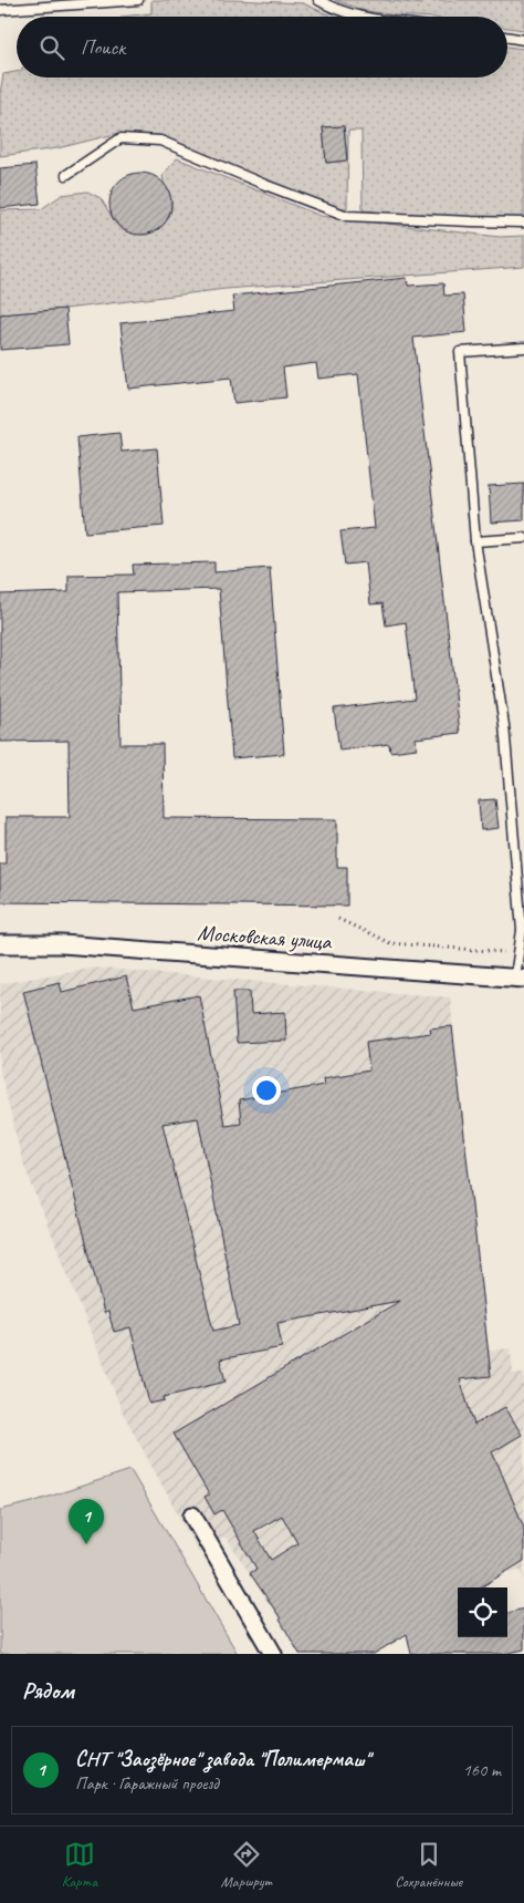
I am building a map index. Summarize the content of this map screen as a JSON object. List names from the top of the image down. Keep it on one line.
{"streets":{"street":["Московская улица"]},"page":{"search":"Поиск","pins":"1","heading":"Рядом","list":[{"mark":"1","name":"СНТ \"Заозёрное\" завода \"Полимермаш\"","note":"Парк · Гаражный проезд","value":"160 m"}],"nav":["Карта","Маршрут","Сохранённые"]}}
